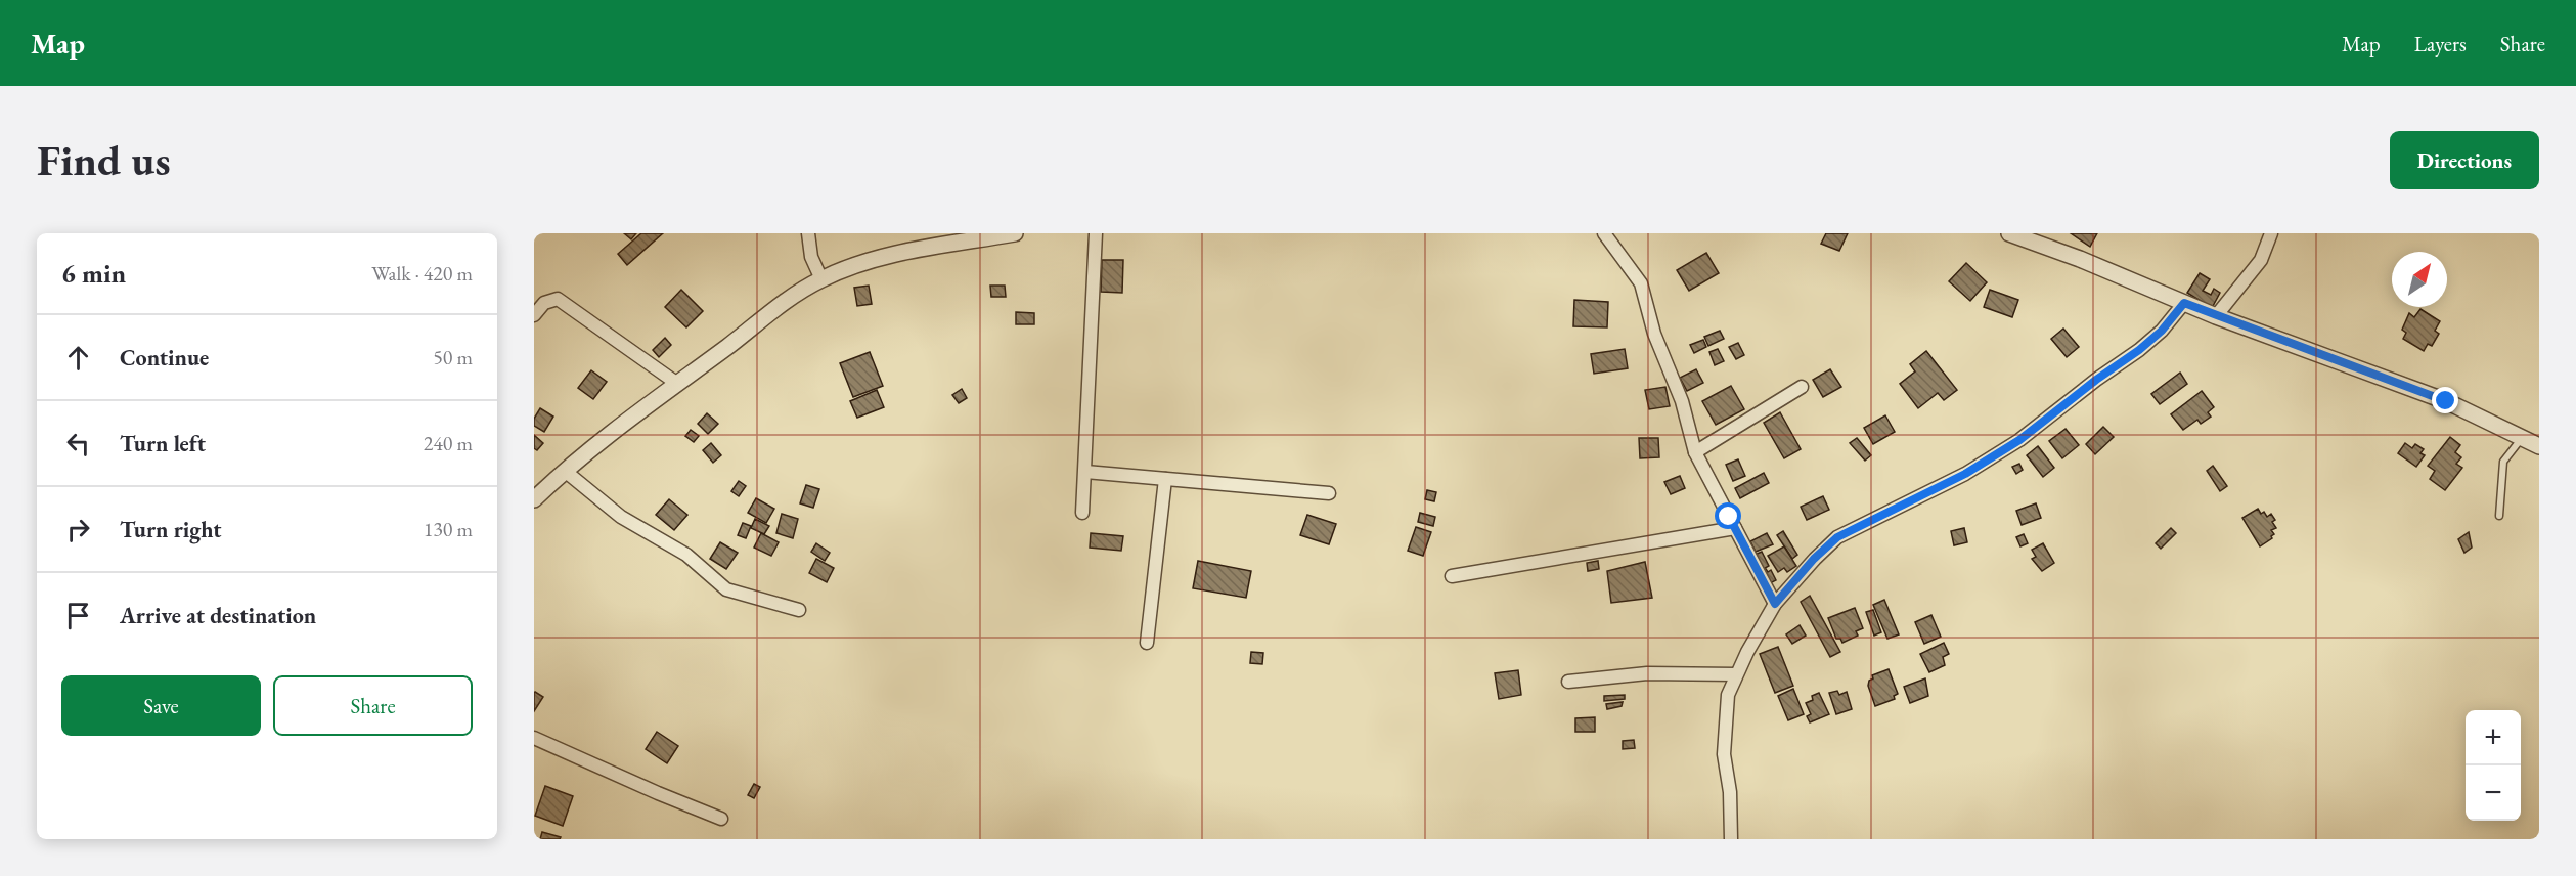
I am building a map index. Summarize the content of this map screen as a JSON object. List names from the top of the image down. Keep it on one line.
{"north":"top right","page":{"header":"Map","nav":["Map","Layers","Share"],"buttons":["Directions",["Save","Share"]],"title":"Find us","heading":["6 min","Walk · 420 m"],"list":[["Continue","50 m"],["Turn left","240 m"],["Turn right","130 m"],"Arrive at destination"],"map_buttons":["+","−"]}}
